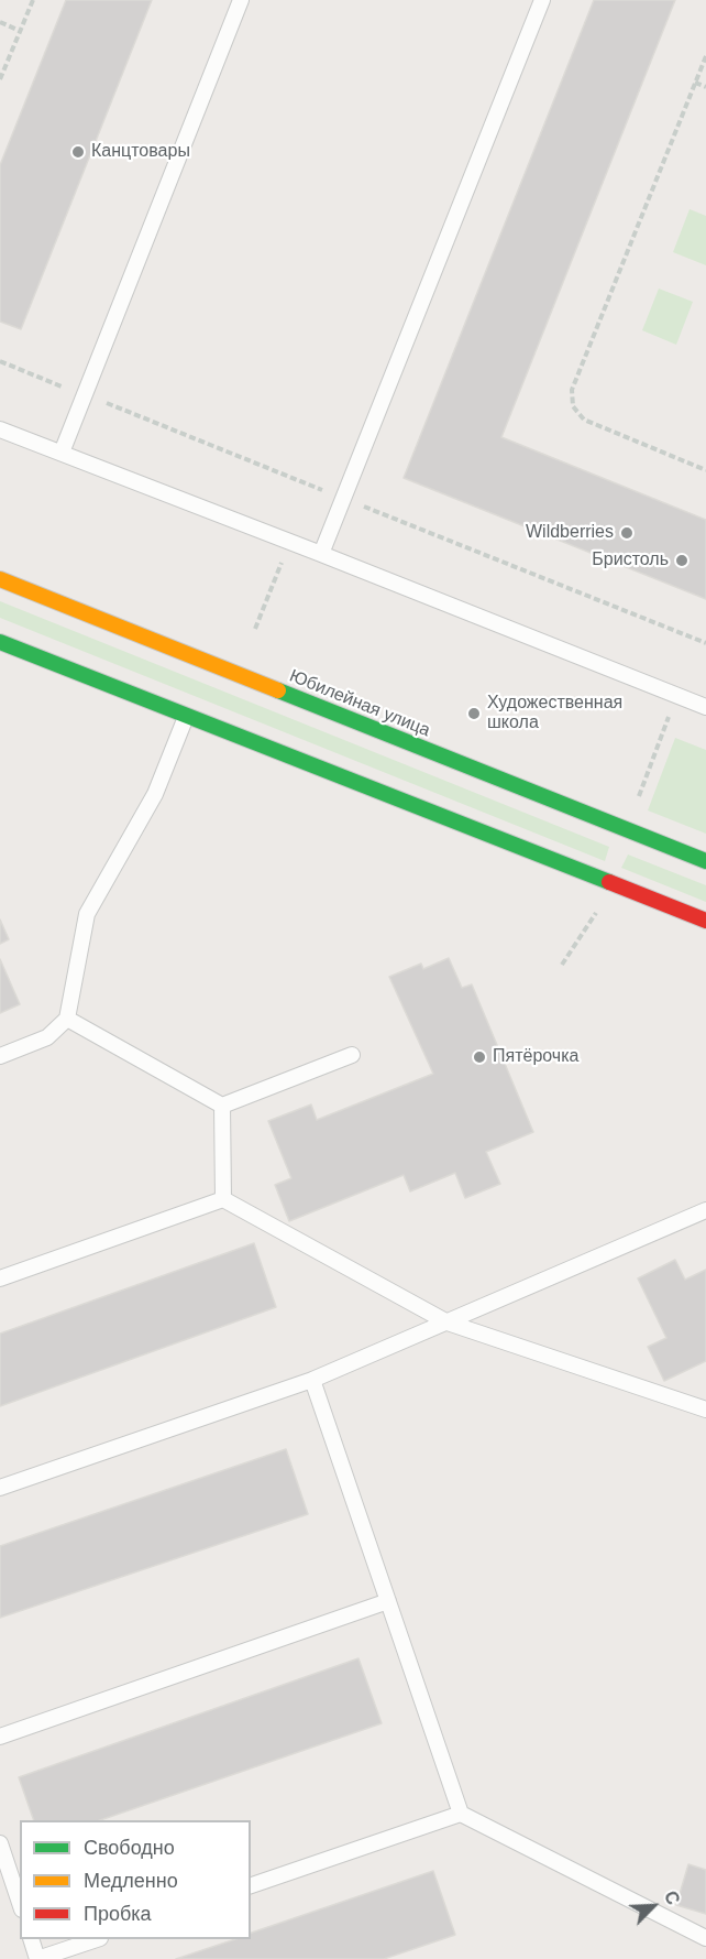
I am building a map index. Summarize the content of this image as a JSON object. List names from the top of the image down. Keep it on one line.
{"streets":{"main road":["Юбилейная улица"]},"places":["Канцтовары","Wildberries","Бристоль","Художественная школа","Пятёрочка"],"legend":["Свободно","Медленно","Пробка"],"north":"top right"}
